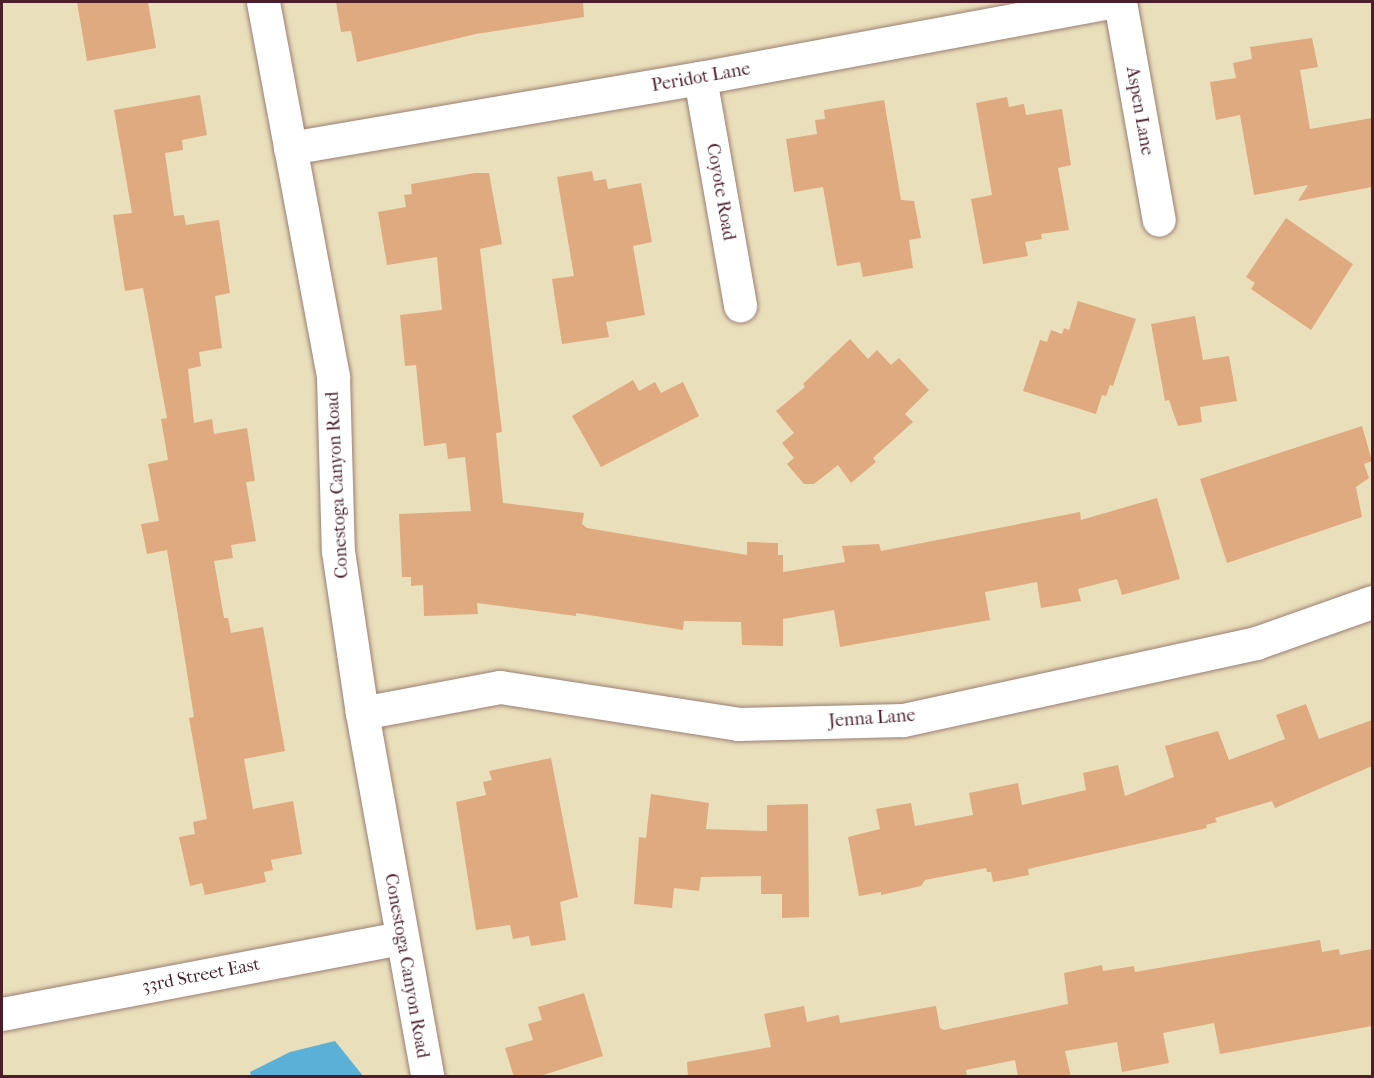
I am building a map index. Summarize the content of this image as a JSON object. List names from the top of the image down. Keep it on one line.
{"streets":{"street":["Peridot Lane","Aspen Lane","Coyote Road","Conestoga Canyon Road","Jenna Lane","33rd Street East"]},"crossings":[["Peridot Lane","Coyote Road"],["Peridot Lane","Conestoga Canyon Road"],["Conestoga Canyon Road","Jenna Lane"],["Conestoga Canyon Road","33rd Street East"]]}
